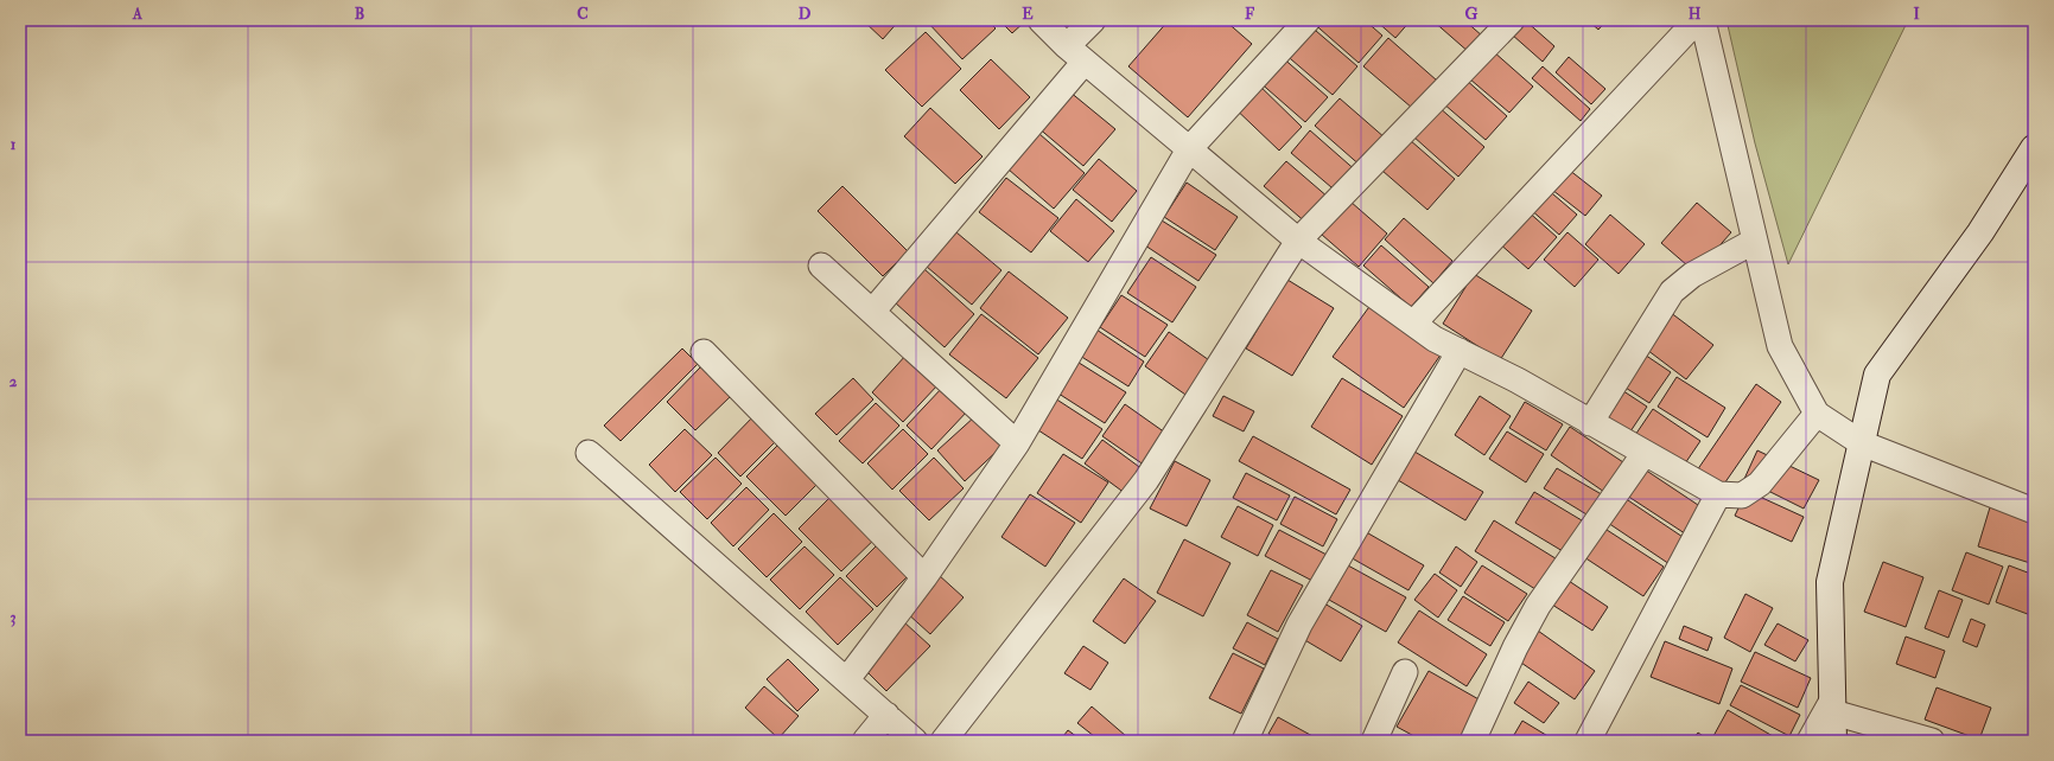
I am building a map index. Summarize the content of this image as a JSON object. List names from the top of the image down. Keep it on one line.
{"grid":{"columns":["A","B","C","D","E","F","G","H","I"],"rows":["1","2","3"]}}
